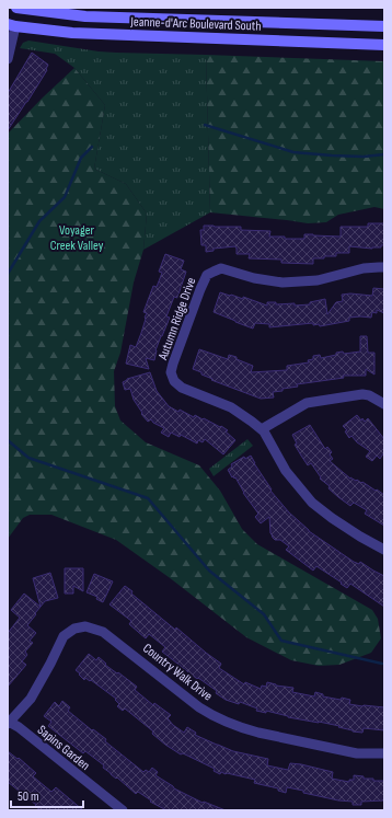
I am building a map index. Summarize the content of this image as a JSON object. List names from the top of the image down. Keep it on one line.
{"streets":{"main road":["Jeanne-d'Arc Boulevard South"],"street":["Autumn Ridge Drive","Country Walk Drive","Sapins Garden"]},"crossings":[["Country Walk Drive","Sapins Garden"]],"parks":["Voyager Creek Valley"],"scale_bar":"50 m"}
